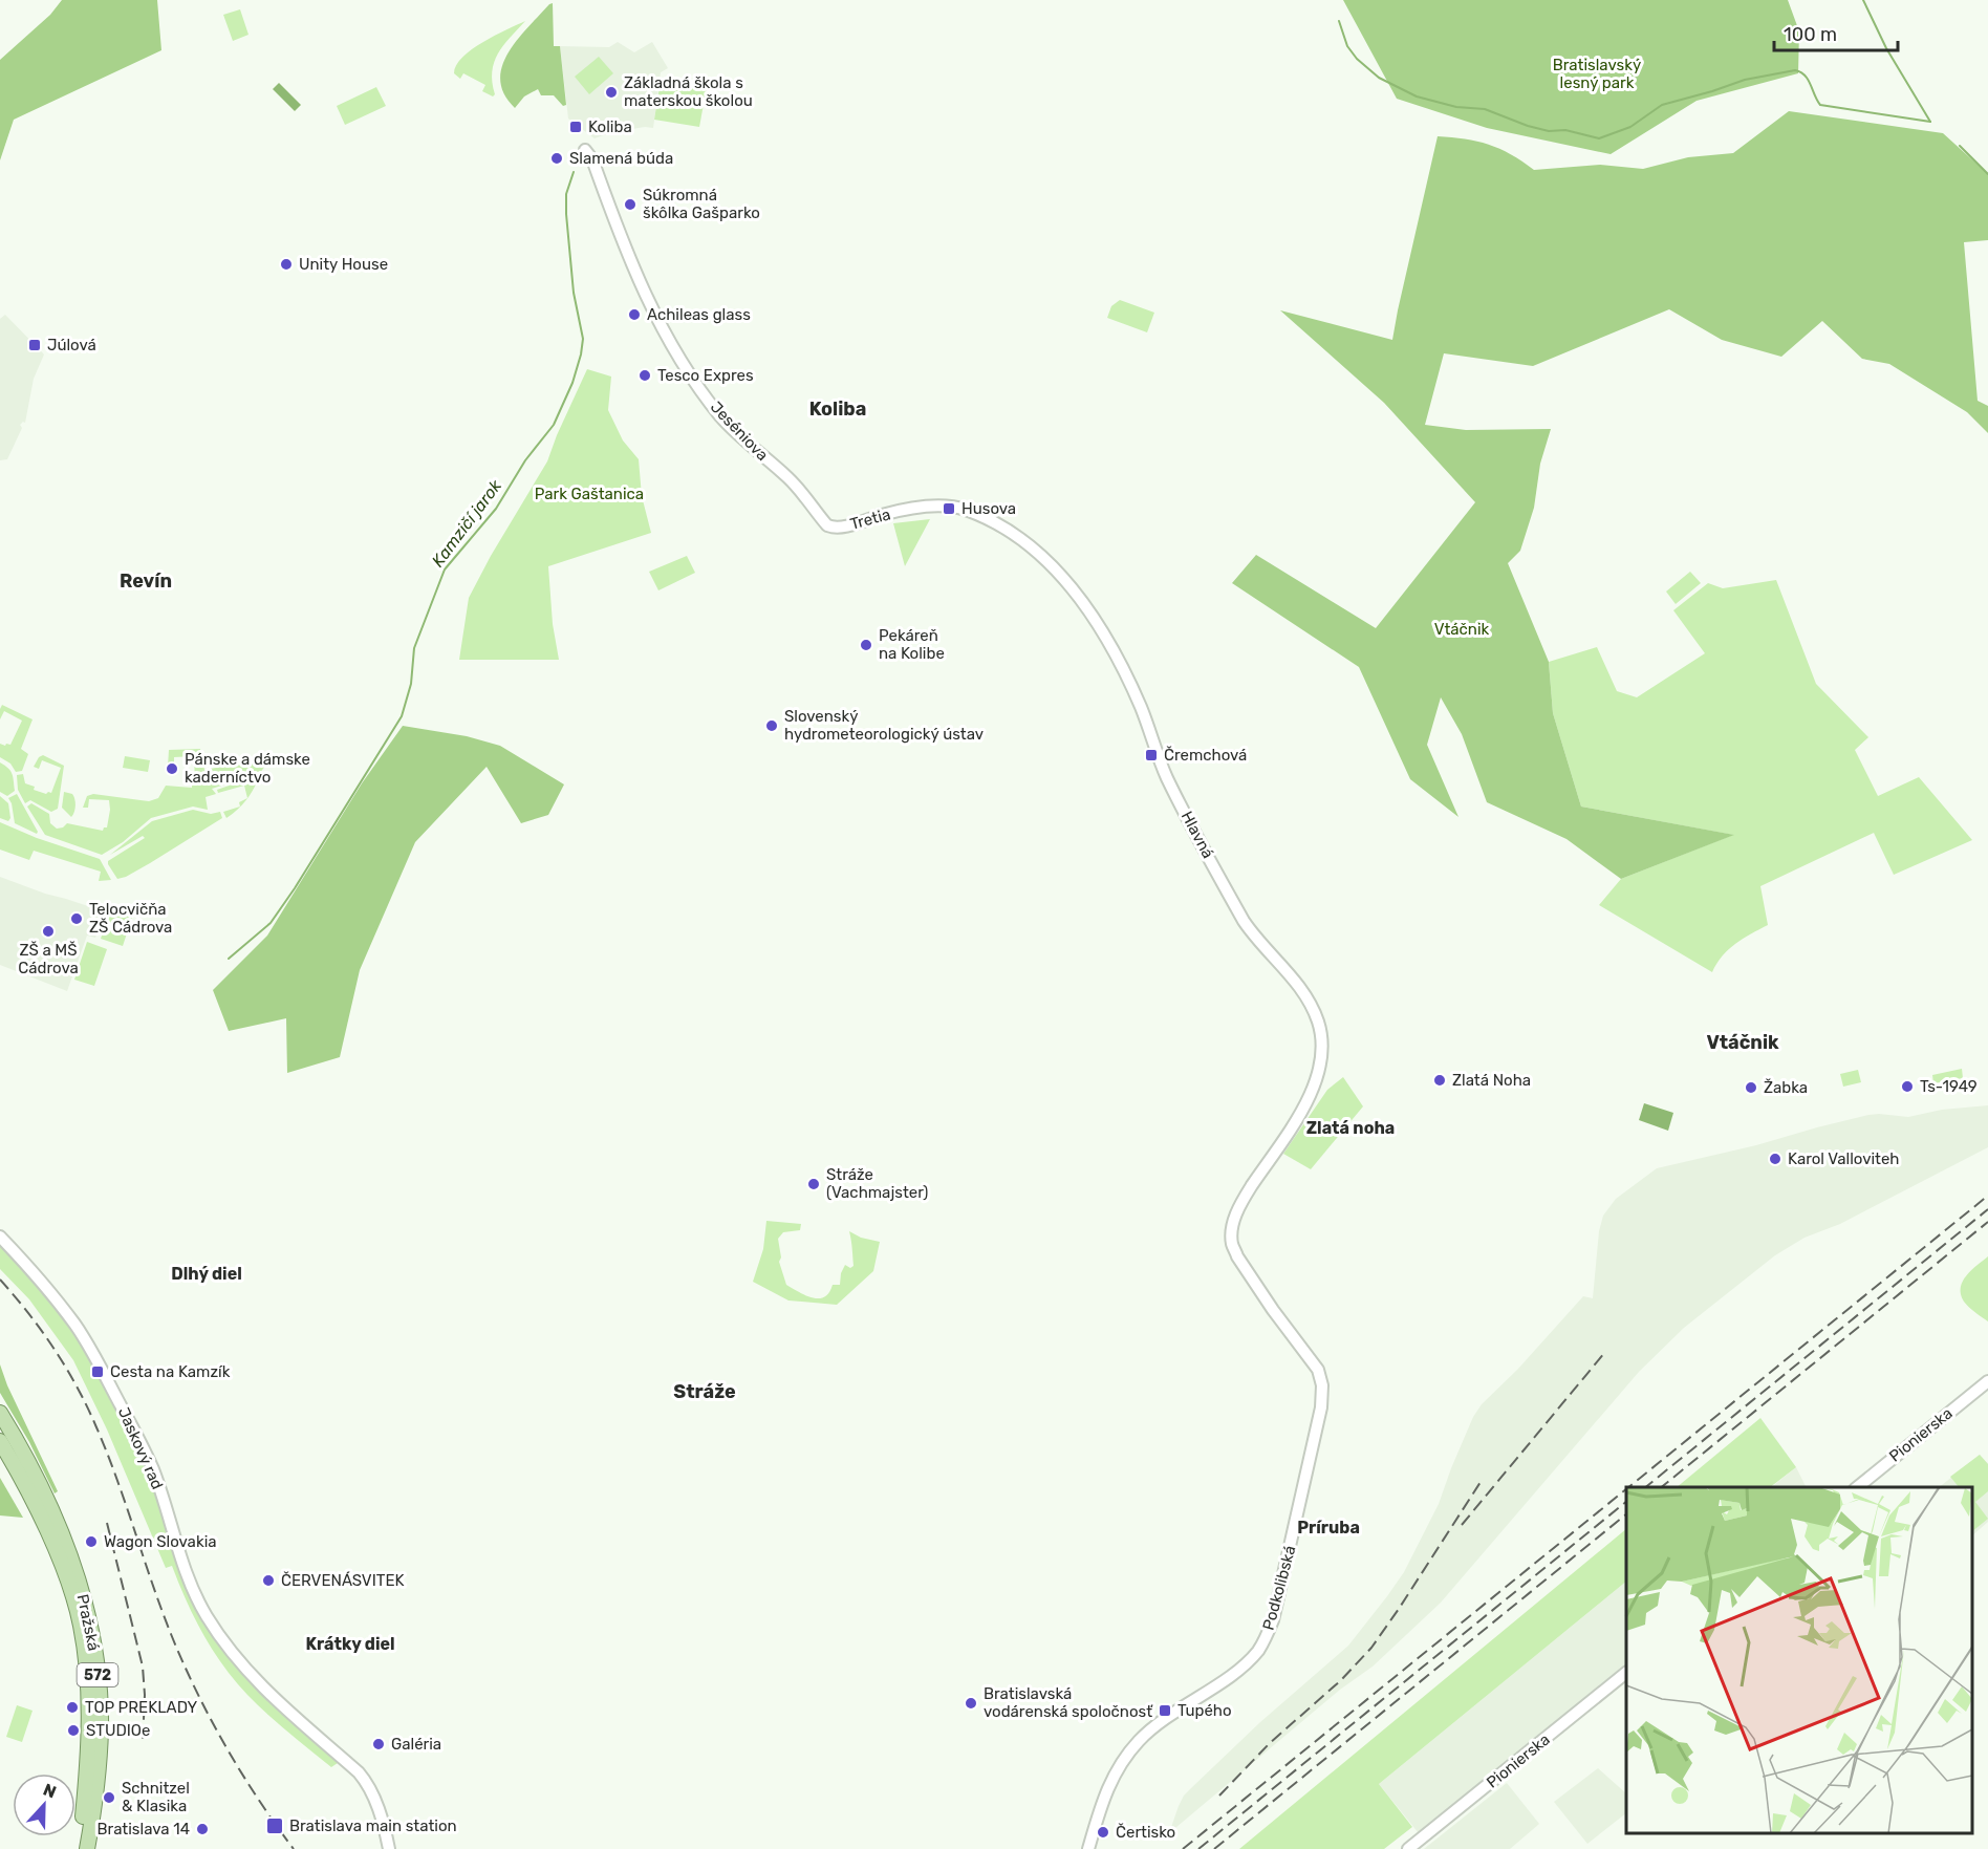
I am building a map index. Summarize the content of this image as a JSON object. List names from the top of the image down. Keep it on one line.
{"streets":{"main road":["Pražská","572"],"street":["Jeséniova","Tretia","Hlavná","Pionierska","Jaskový rad","Podkolibská"]},"crossings":[["Jeséniova","Tretia"],["Tretia","Hlavná"],["Hlavná","Podkolibská"]],"districts":["Koliba","Revín","Vtáčnik","Zlatá noha","Dlhý diel","Stráže","Príruba","Krátky diel"],"water":["Kamzičí jarok"],"parks":["Bratislavský lesný park","Park Gaštanica","Vtáčnik"],"places":{"other":["Základná škola s materskou školou","Slamená búda","Súkromná škôlka Gašparko","Unity House","Achileas glass","Tesco Expres","Pekáreň na Kolibe","Slovenský hydrometeorologický ústav","Pánske a dámske kaderníctvo","Telocvičňa ZŠ Cádrova","ZŠ a MŠ Cádrova","Zlatá Noha","Ts-1949","Žabka","Karol Valloviteh","Stráže (Vachmajster)","Wagon Slovakia","ČERVENÁSVITEK","Bratislavská vodárenská spoločnosť","TOP PREKLADY","STUDIOe","Galéria","Schnitzel & Klasika","Bratislava 14","Čertisko"],"transit":["Koliba","Júlová","Husova","Čremchová","Cesta na Kamzík","Tupého","Bratislava main station"]},"scale_bar":"100 m","north":"top"}
